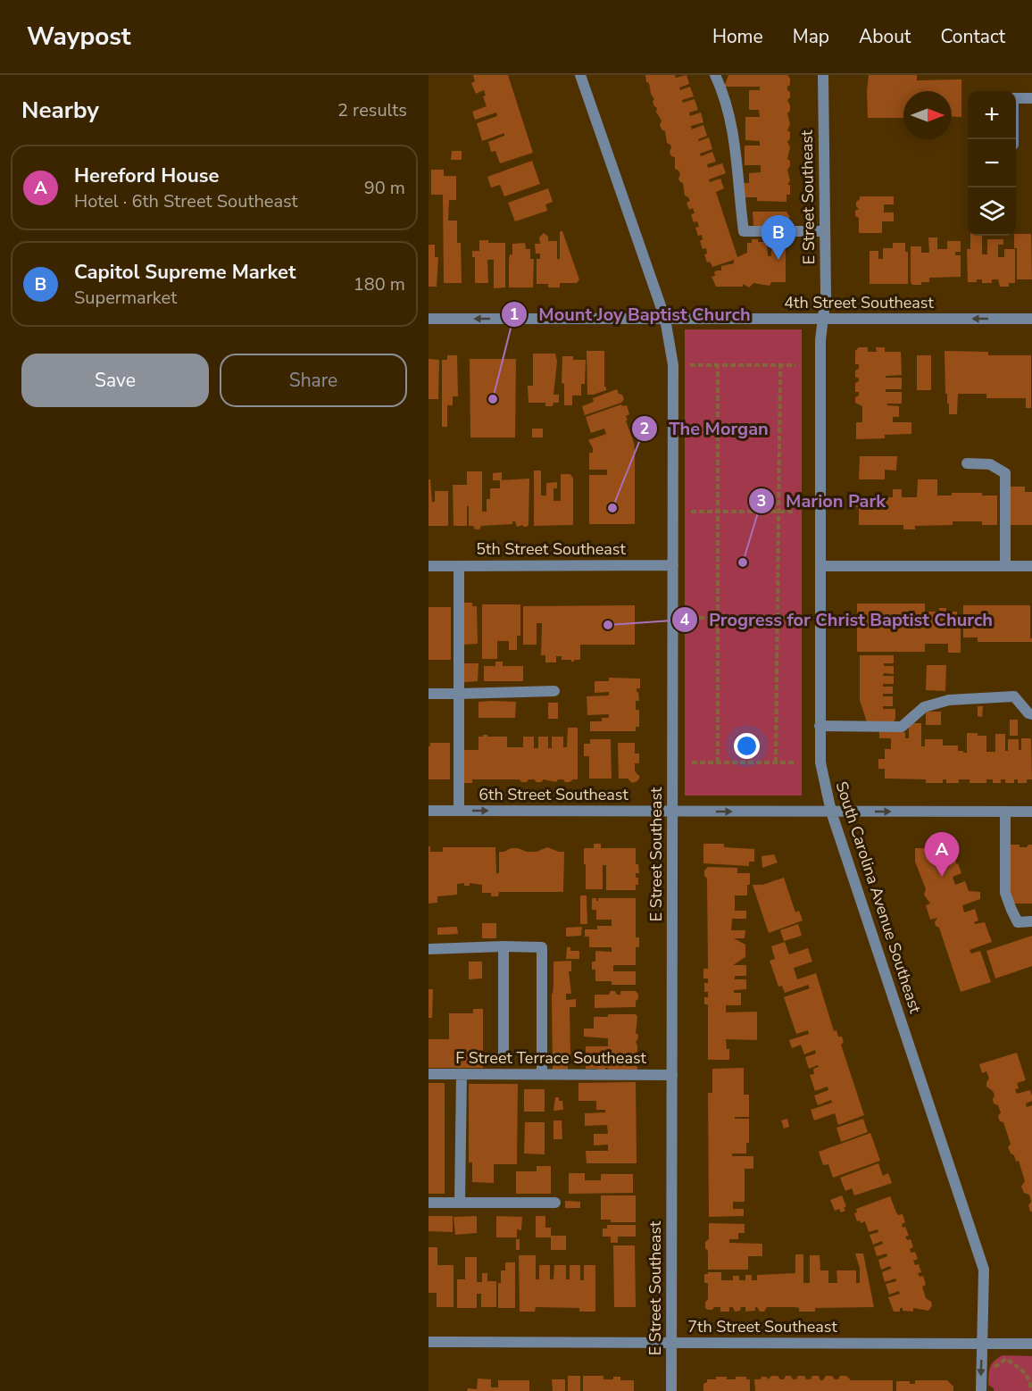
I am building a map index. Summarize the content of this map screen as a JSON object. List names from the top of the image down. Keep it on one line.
{"streets":{"street":["E Street Southeast","4th Street Southeast","5th Street Southeast","6th Street Southeast","South Carolina Avenue Southeast","F Street Terrace Southeast","7th Street Southeast"]},"crossings":[["E Street Southeast","4th Street Southeast"],["E Street Southeast","5th Street Southeast"],["E Street Southeast","6th Street Southeast"],["E Street Southeast","South Carolina Avenue Southeast"],["E Street Southeast","F Street Terrace Southeast"],["E Street Southeast","7th Street Southeast"],["4th Street Southeast","South Carolina Avenue Southeast"],["6th Street Southeast","South Carolina Avenue Southeast"],["South Carolina Avenue Southeast","7th Street Southeast"]],"one_way":["4th Street Southeast","6th Street Southeast"],"places":["Mount Joy Baptist Church","The Morgan","Marion Park","Progress for Christ Baptist Church"],"north":"right","page":{"header":"Waypost","nav":["Home","Map","About","Contact"],"heading":["Nearby","2 results"],"map_buttons":["+","−"],"list":[{"mark":"A","name":"Hereford House","note":"Hotel · 6th Street Southeast","value":"90 m"},{"mark":"B","name":"Capitol Supreme Market","note":"Supermarket","value":"180 m"}],"pins":["B","A"],"buttons":["Save","Share"]}}
